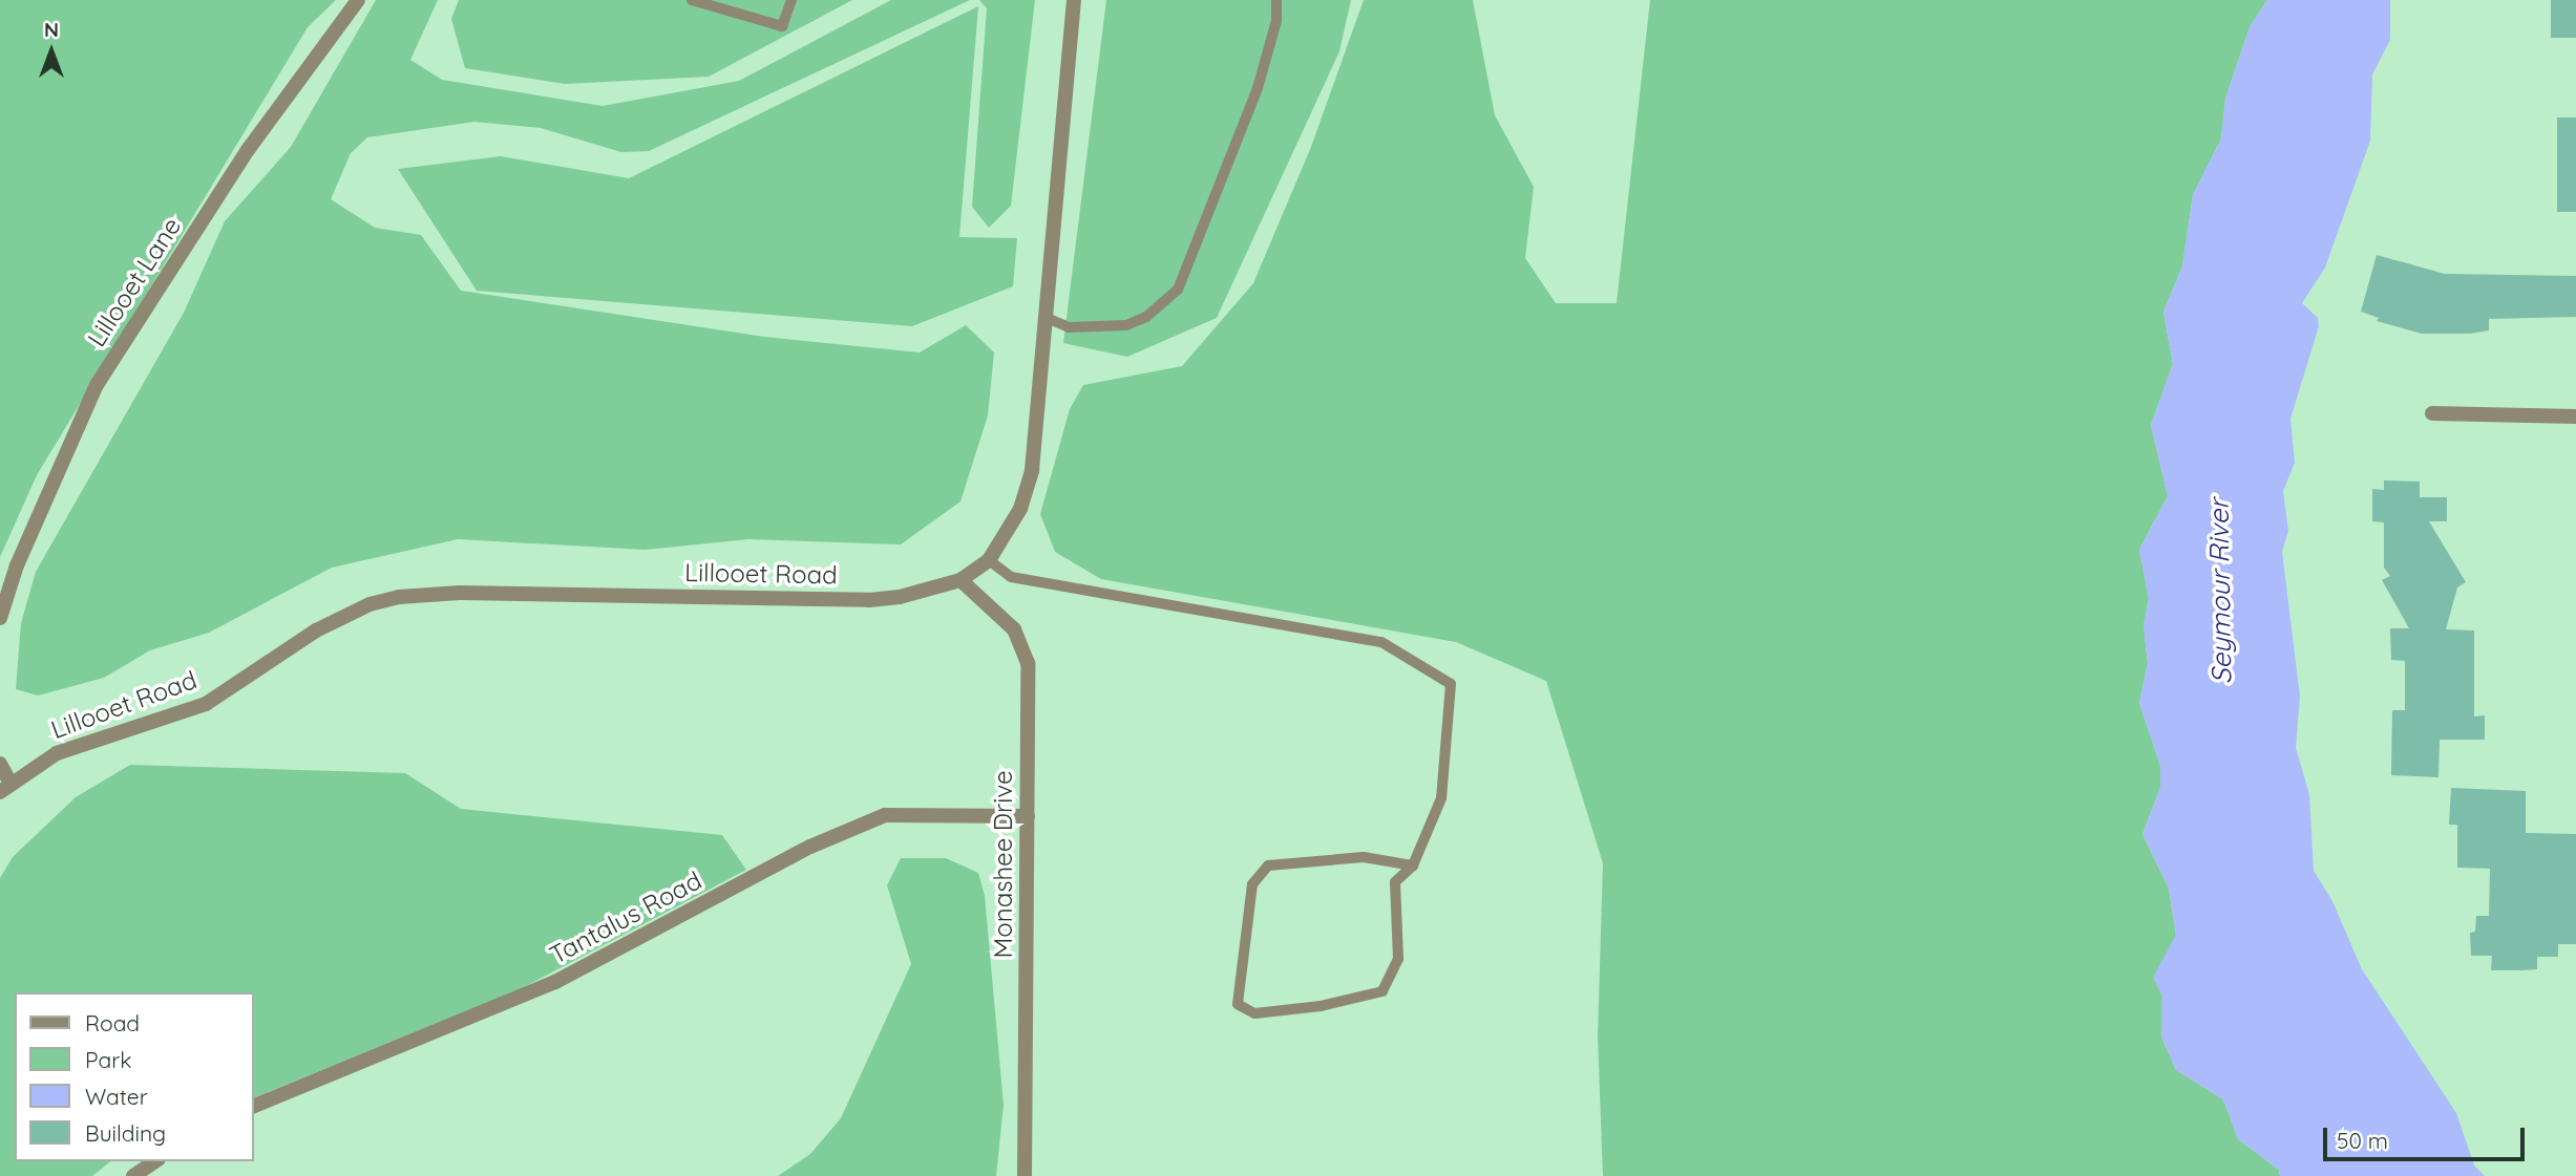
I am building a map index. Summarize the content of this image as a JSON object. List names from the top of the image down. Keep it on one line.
{"streets":{"street":["Lillooet Lane","Lillooet Road","Monashee Drive","Tantalus Road"]},"crossings":[["Lillooet Road","Monashee Drive"],["Monashee Drive","Tantalus Road"]],"water":["Seymour River"],"legend":["Road","Park","Water","Building"],"scale_bar":"50 m","north":"top"}
